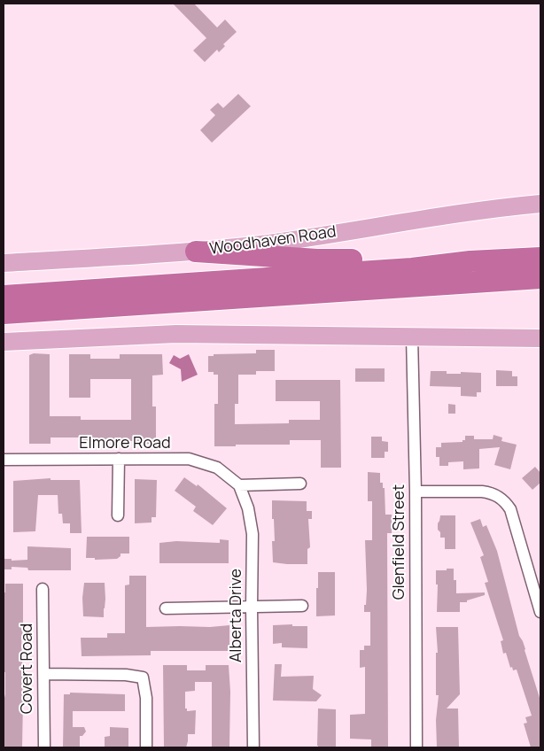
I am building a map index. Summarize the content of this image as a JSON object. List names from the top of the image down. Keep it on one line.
{"streets":{"highway":["Woodhaven Road"],"street":["Elmore Road","Glenfield Street","Alberta Drive","Covert Road"]},"crossings":[["Elmore Road","Alberta Drive"]]}
